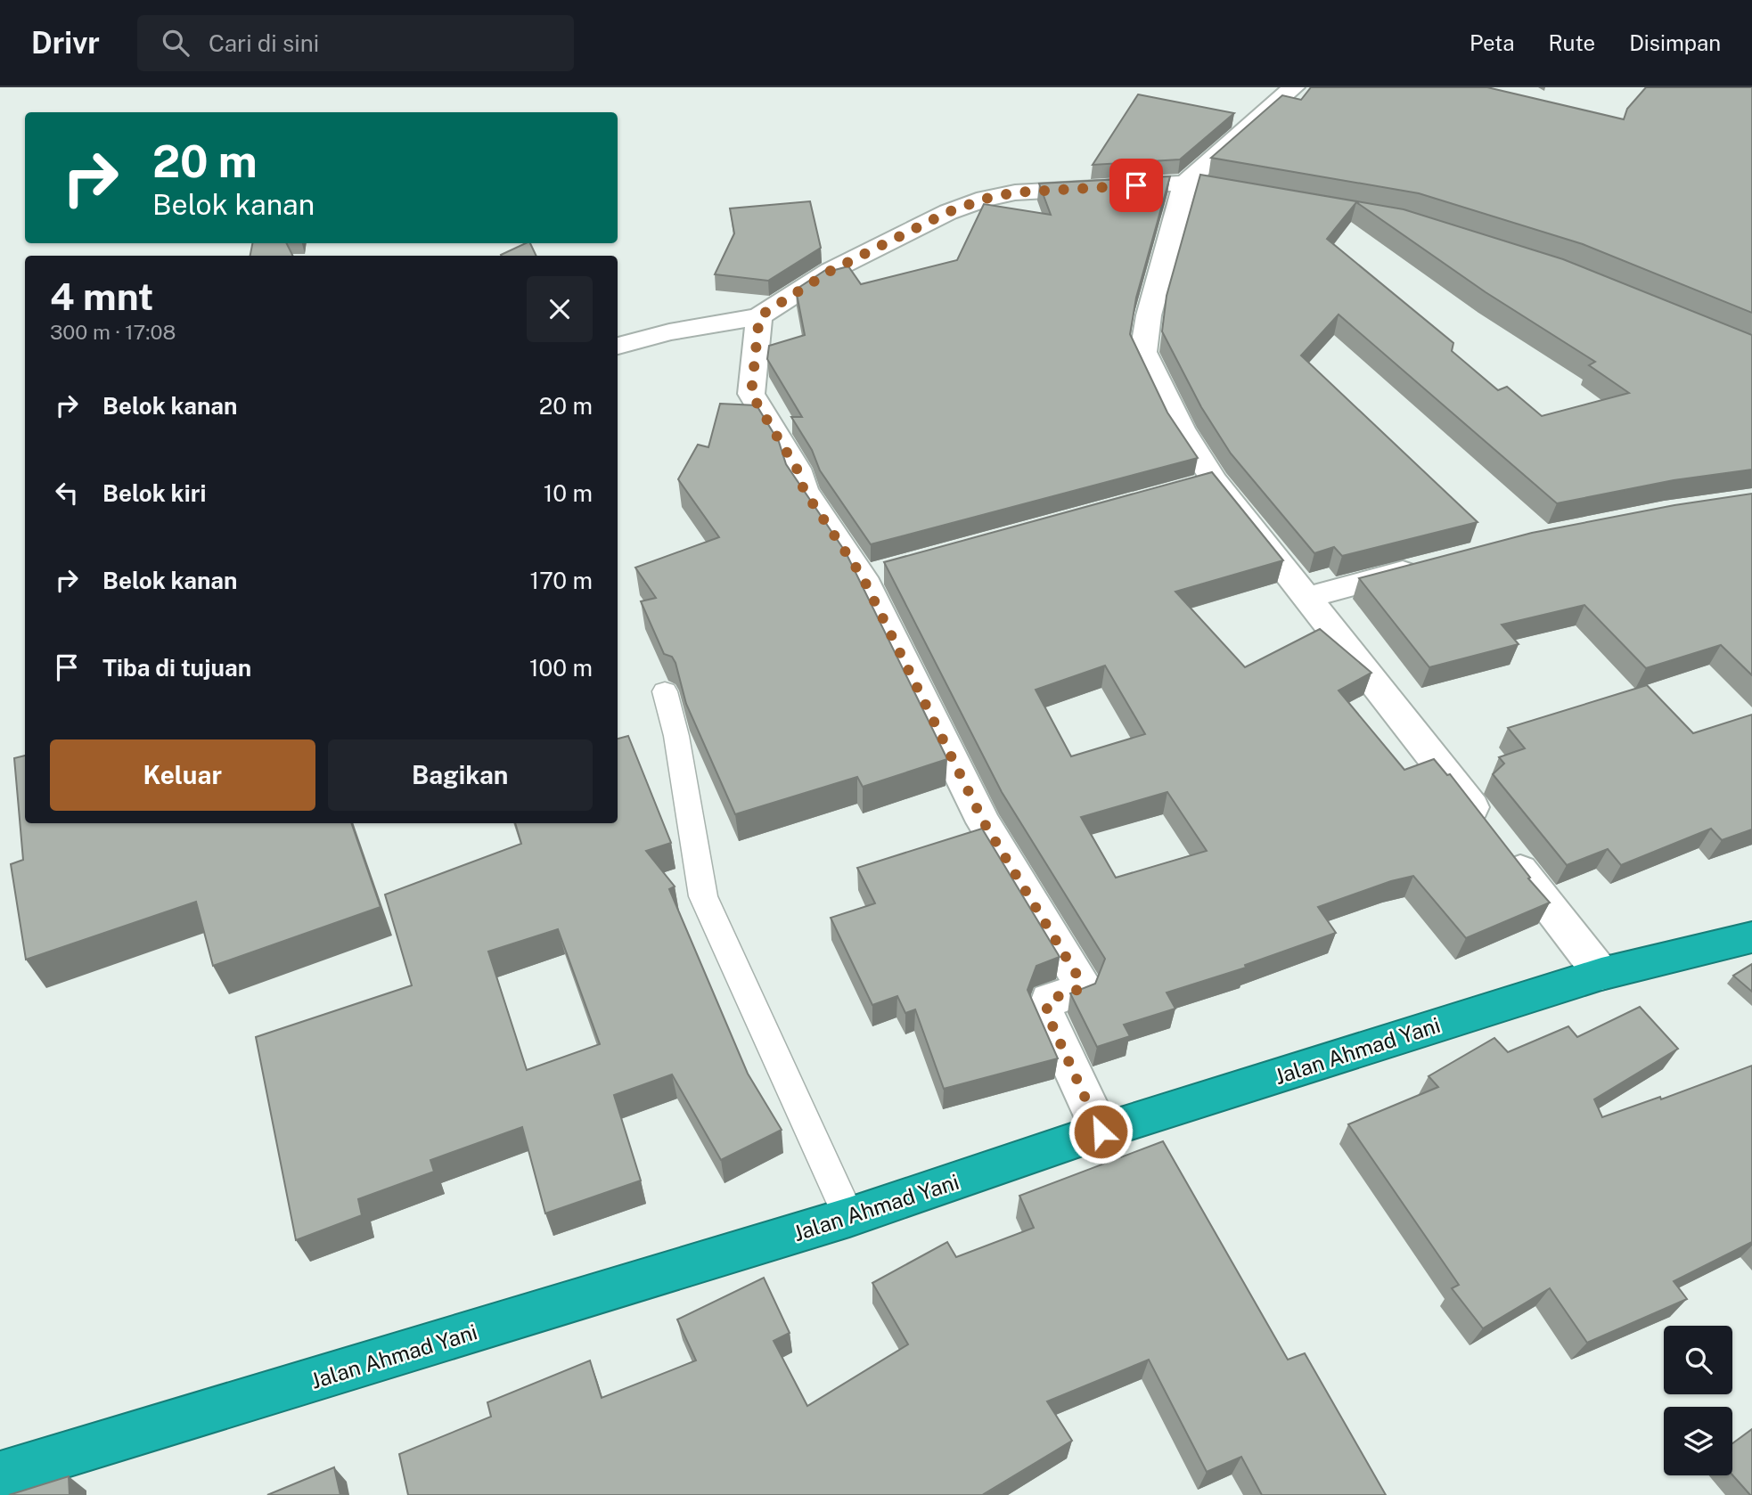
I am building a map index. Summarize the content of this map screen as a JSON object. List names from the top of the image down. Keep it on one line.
{"streets":{"highway":["Jalan Ahmad Yani"]},"page":{"header":"Drivr","search":"Cari di sini","nav":["Peta","Rute","Disimpan"],"turn":["20 m","Belok kanan"],"heading":["4 mnt","300 m · 17:08"],"list":[{"name":"Belok kanan","value":"20 m"},{"name":"Belok kiri","value":"10 m"},{"name":"Belok kanan","value":"170 m"},{"name":"Tiba di tujuan","value":"100 m"}],"buttons":["Keluar","Bagikan"]}}
